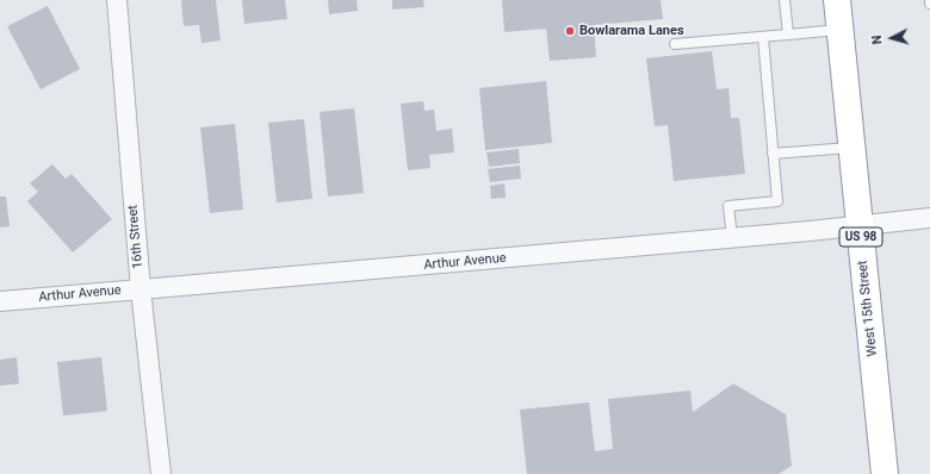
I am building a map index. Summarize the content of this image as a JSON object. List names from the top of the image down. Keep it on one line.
{"streets":{"highway":["US 98","West 15th Street"],"street":["16th Street","Arthur Avenue"]},"crossings":[["16th Street","Arthur Avenue"],["Arthur Avenue","West 15th Street"]],"places":["Bowlarama Lanes"],"north":"left"}
